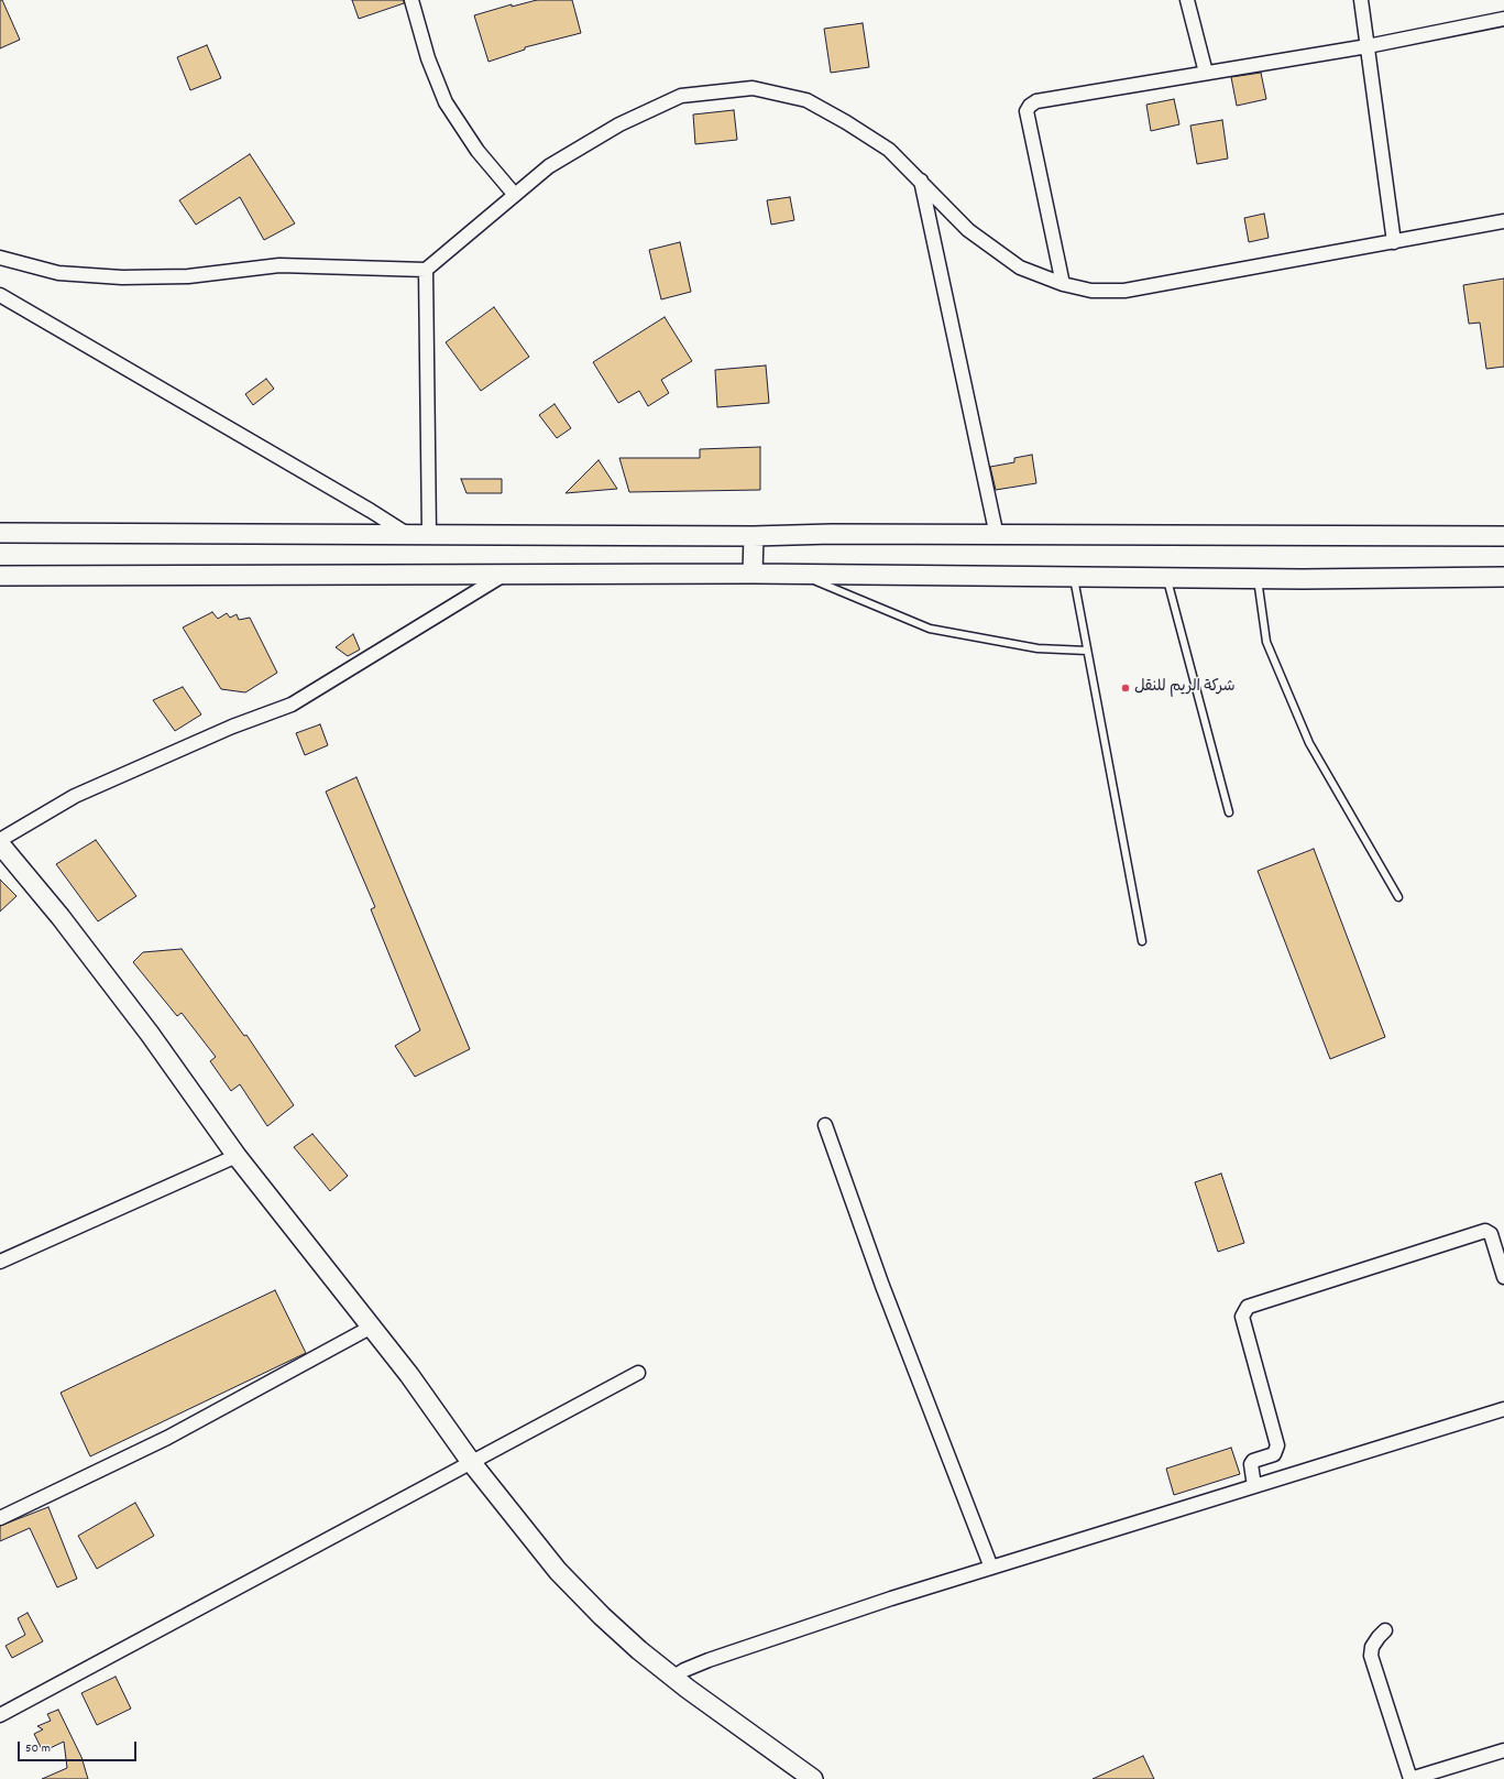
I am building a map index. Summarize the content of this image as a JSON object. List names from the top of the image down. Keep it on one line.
{"places":["شركة الريم للنقل"],"scale_bar":"50 m"}
